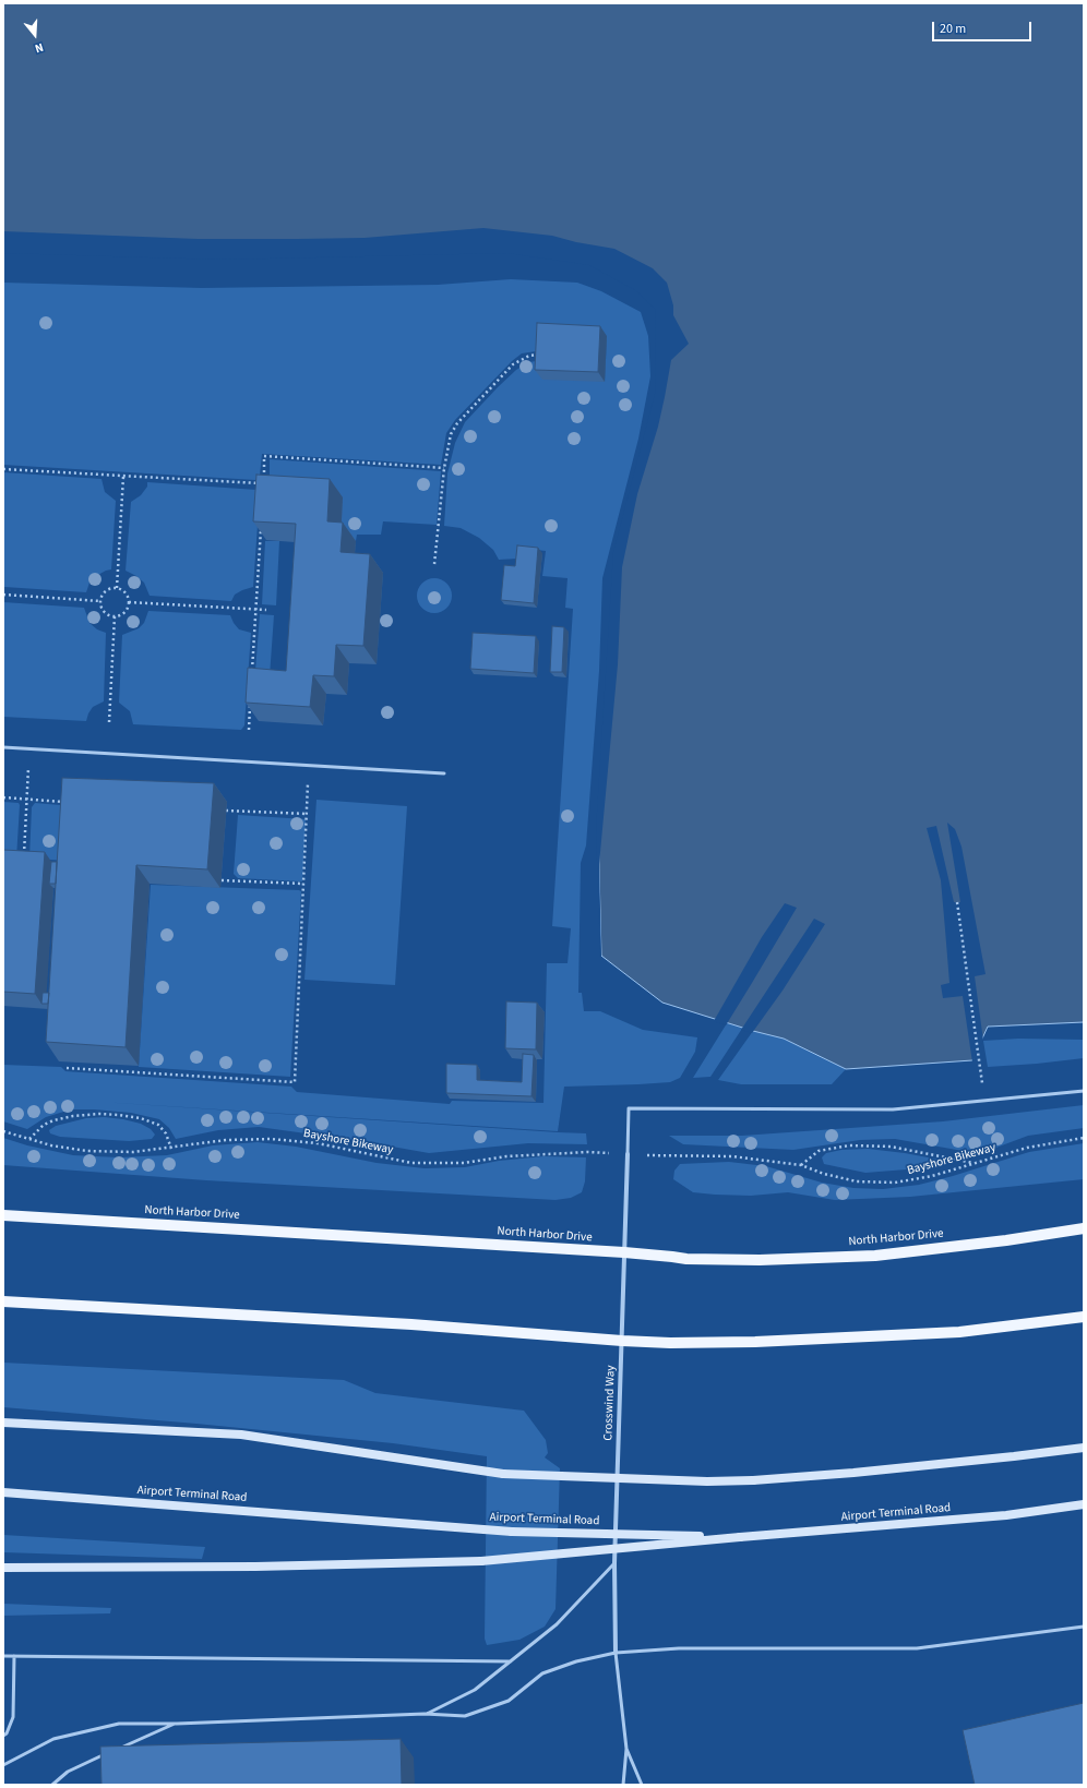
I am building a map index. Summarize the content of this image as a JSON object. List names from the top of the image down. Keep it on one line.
{"streets":{"main road":["North Harbor Drive","Airport Terminal Road"],"street":["Crosswind Way"],"path":["Bayshore Bikeway"]},"crossings":[["North Harbor Drive","Crosswind Way"]],"scale_bar":"20 m","north":"bottom"}
